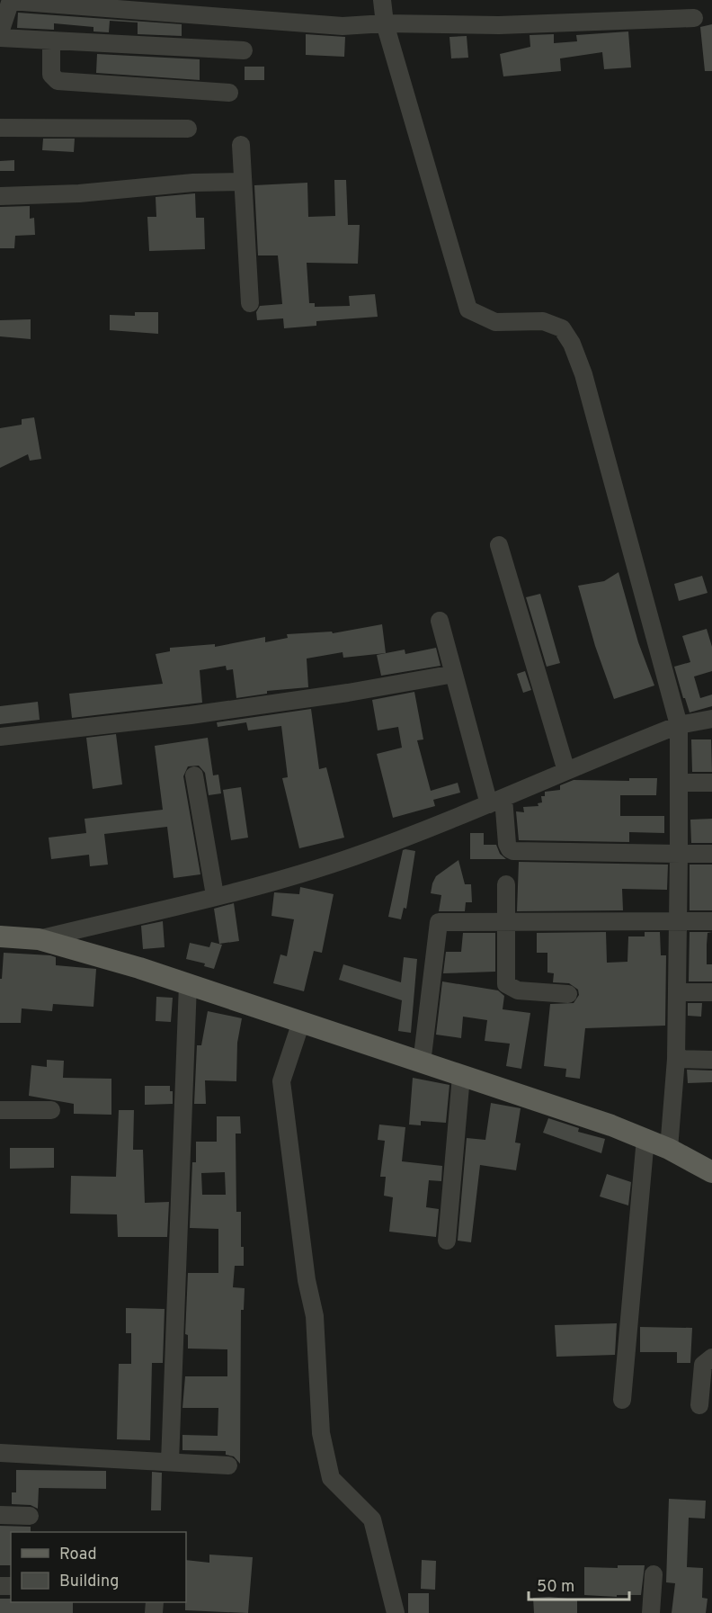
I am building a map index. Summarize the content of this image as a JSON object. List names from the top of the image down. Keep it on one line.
{"legend":["Road","Building"],"scale_bar":"50 m"}
